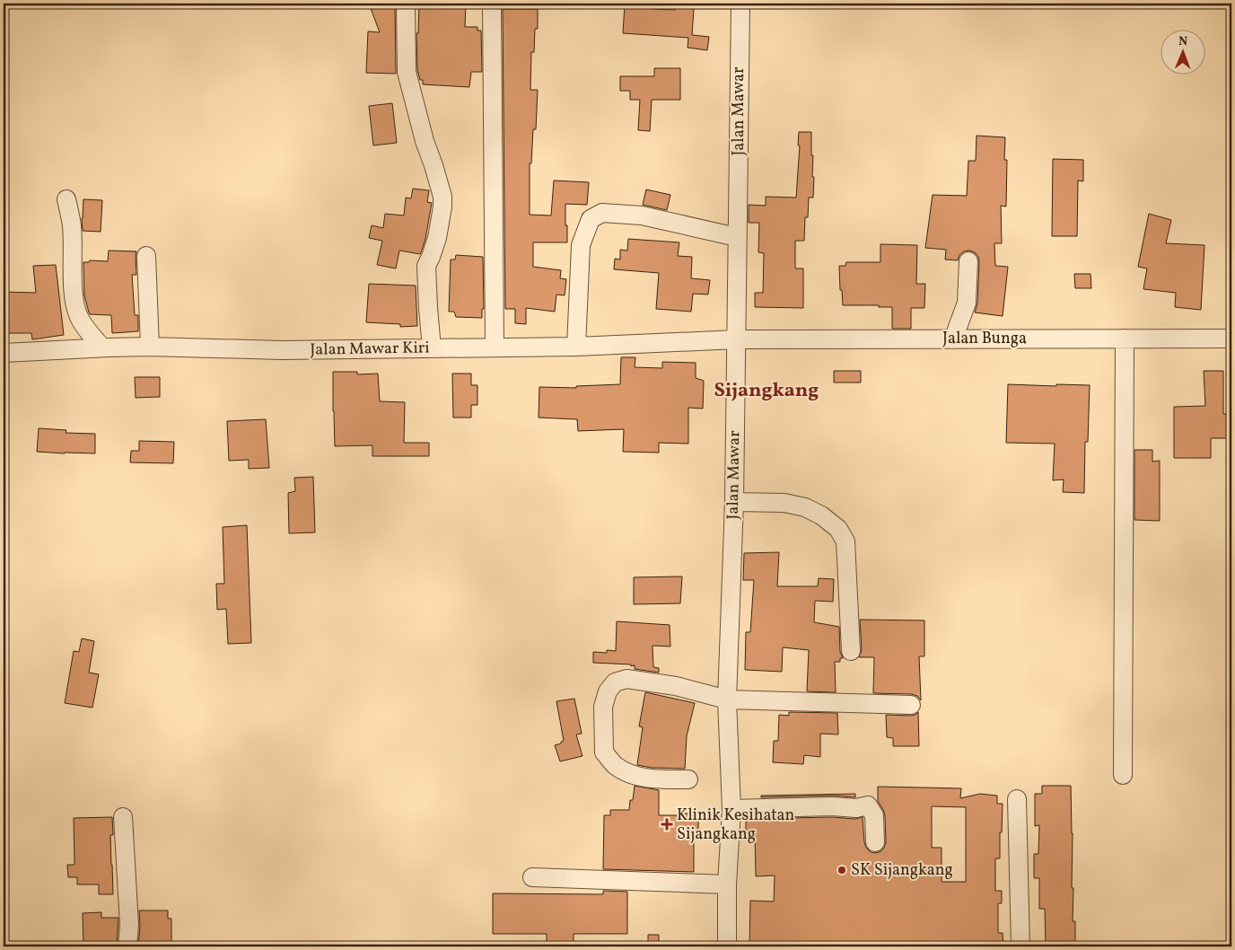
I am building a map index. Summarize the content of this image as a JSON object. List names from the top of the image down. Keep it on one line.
{"streets":{"street":["Jalan Mawar","Jalan Bunga","Jalan Mawar Kiri"]},"crossings":[["Jalan Mawar","Jalan Bunga"],["Jalan Mawar","Jalan Mawar Kiri"],["Jalan Bunga","Jalan Mawar Kiri"]],"districts":["Sijangkang"],"places":{"health":["Klinik Kesihatan Sijangkang"],"other":["SK Sijangkang"]},"north":"top"}
